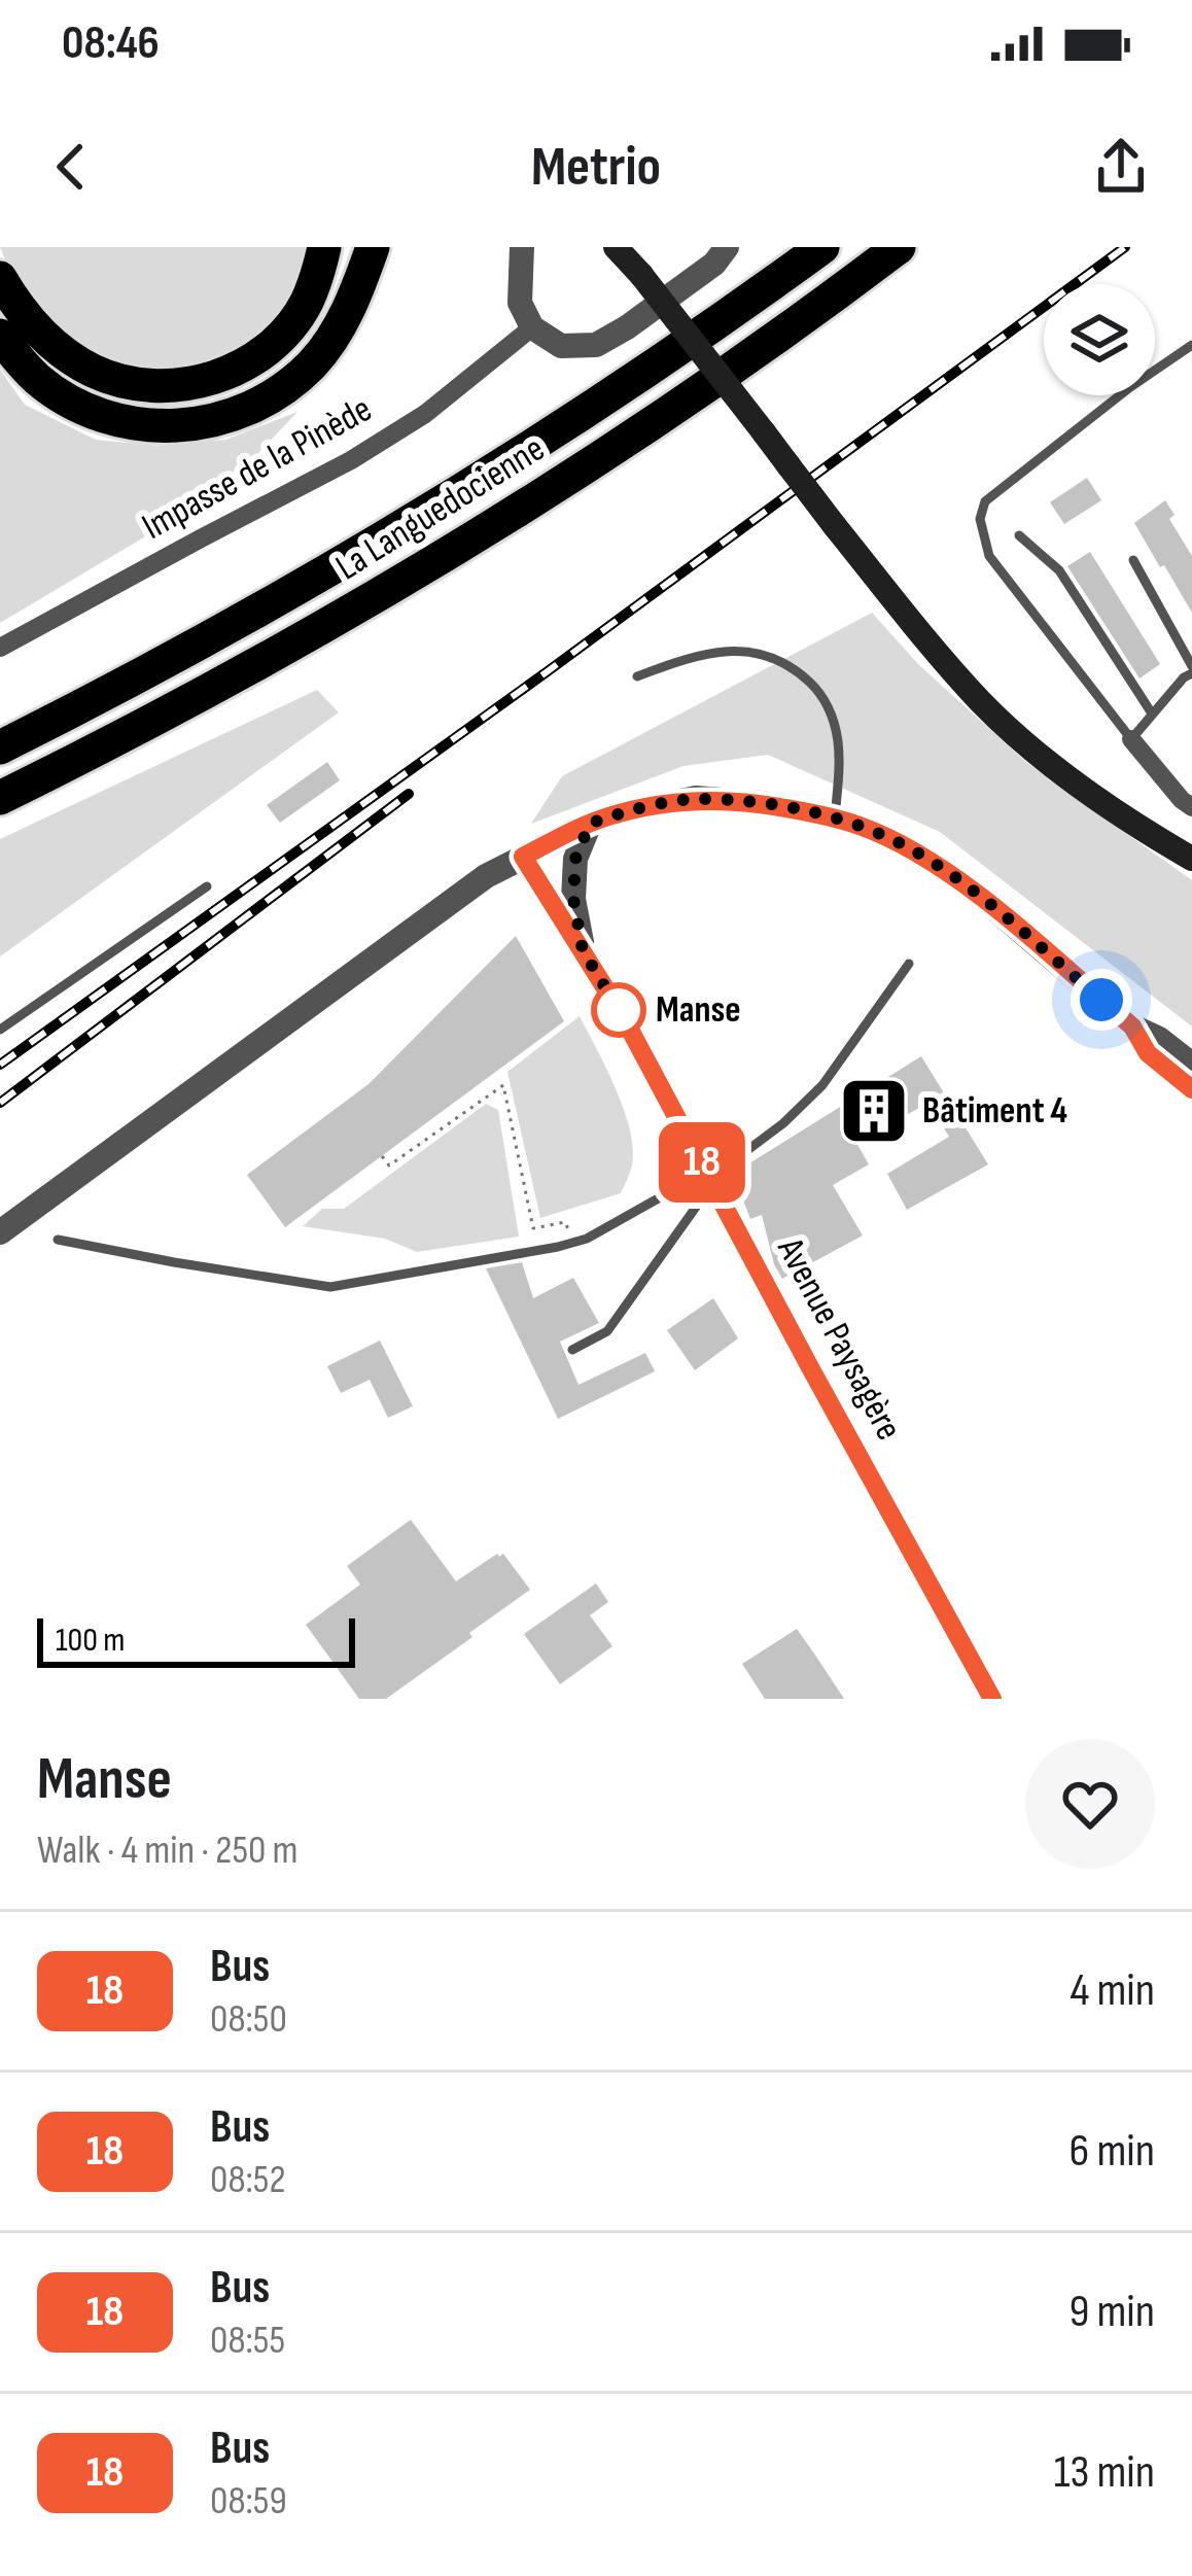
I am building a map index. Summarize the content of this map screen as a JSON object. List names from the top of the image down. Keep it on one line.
{"streets":{"highway":["La Languedocienne"],"street":["Impasse de la Pinède","Avenue Paysagère"]},"places":{"other":["Manse"],"building":["Bâtiment 4"]},"lines":["bus line 18"],"scale_bar":"100 m","page":{"status":"08:46","header":"Metrio","on_map":"18","scale":"100 m","heading":["Manse","Walk · 4 min · 250 m"],"list":[{"mark":"18","name":"Bus","note":"08:50","value":"4 min"},{"mark":"18","name":"Bus","note":"08:52","value":"6 min"},{"mark":"18","name":"Bus","note":"08:55","value":"9 min"},{"mark":"18","name":"Bus","note":"08:59","value":"13 min"}]}}
